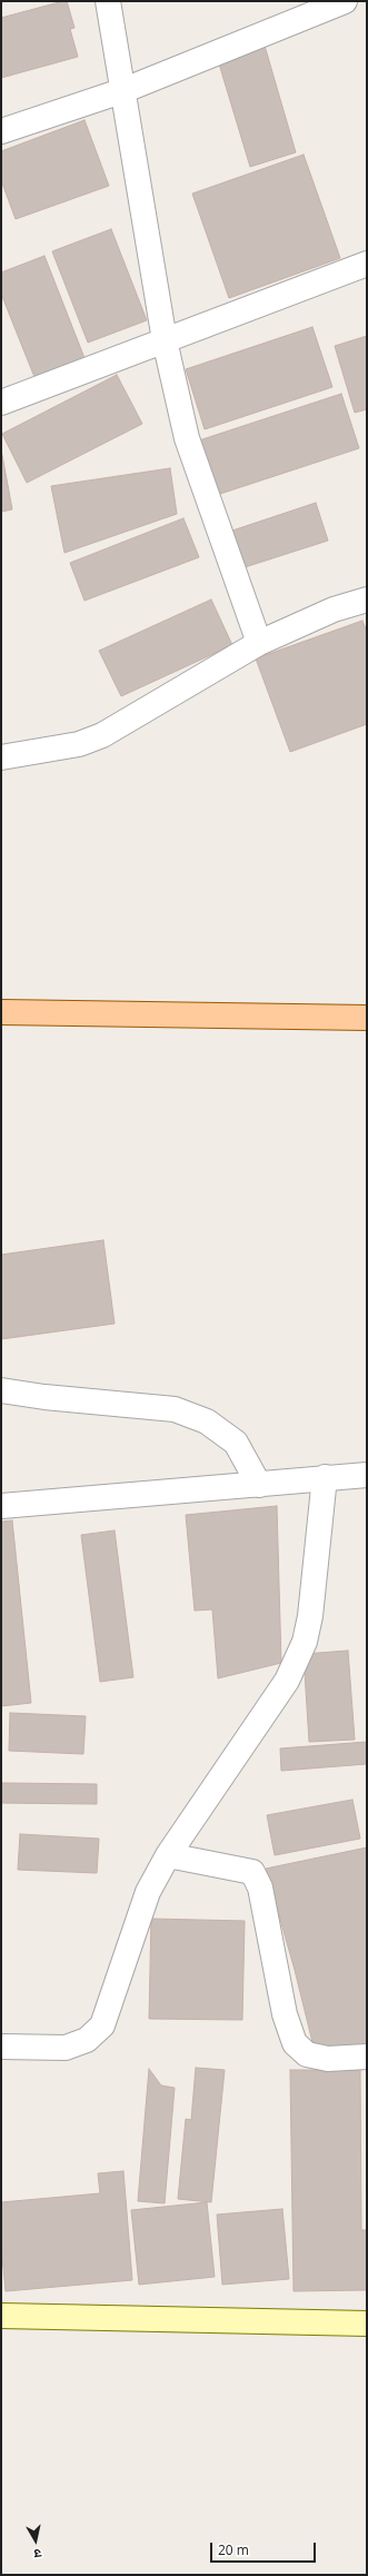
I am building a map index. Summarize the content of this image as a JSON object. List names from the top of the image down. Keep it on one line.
{"scale_bar":"20 m","north":"bottom"}
